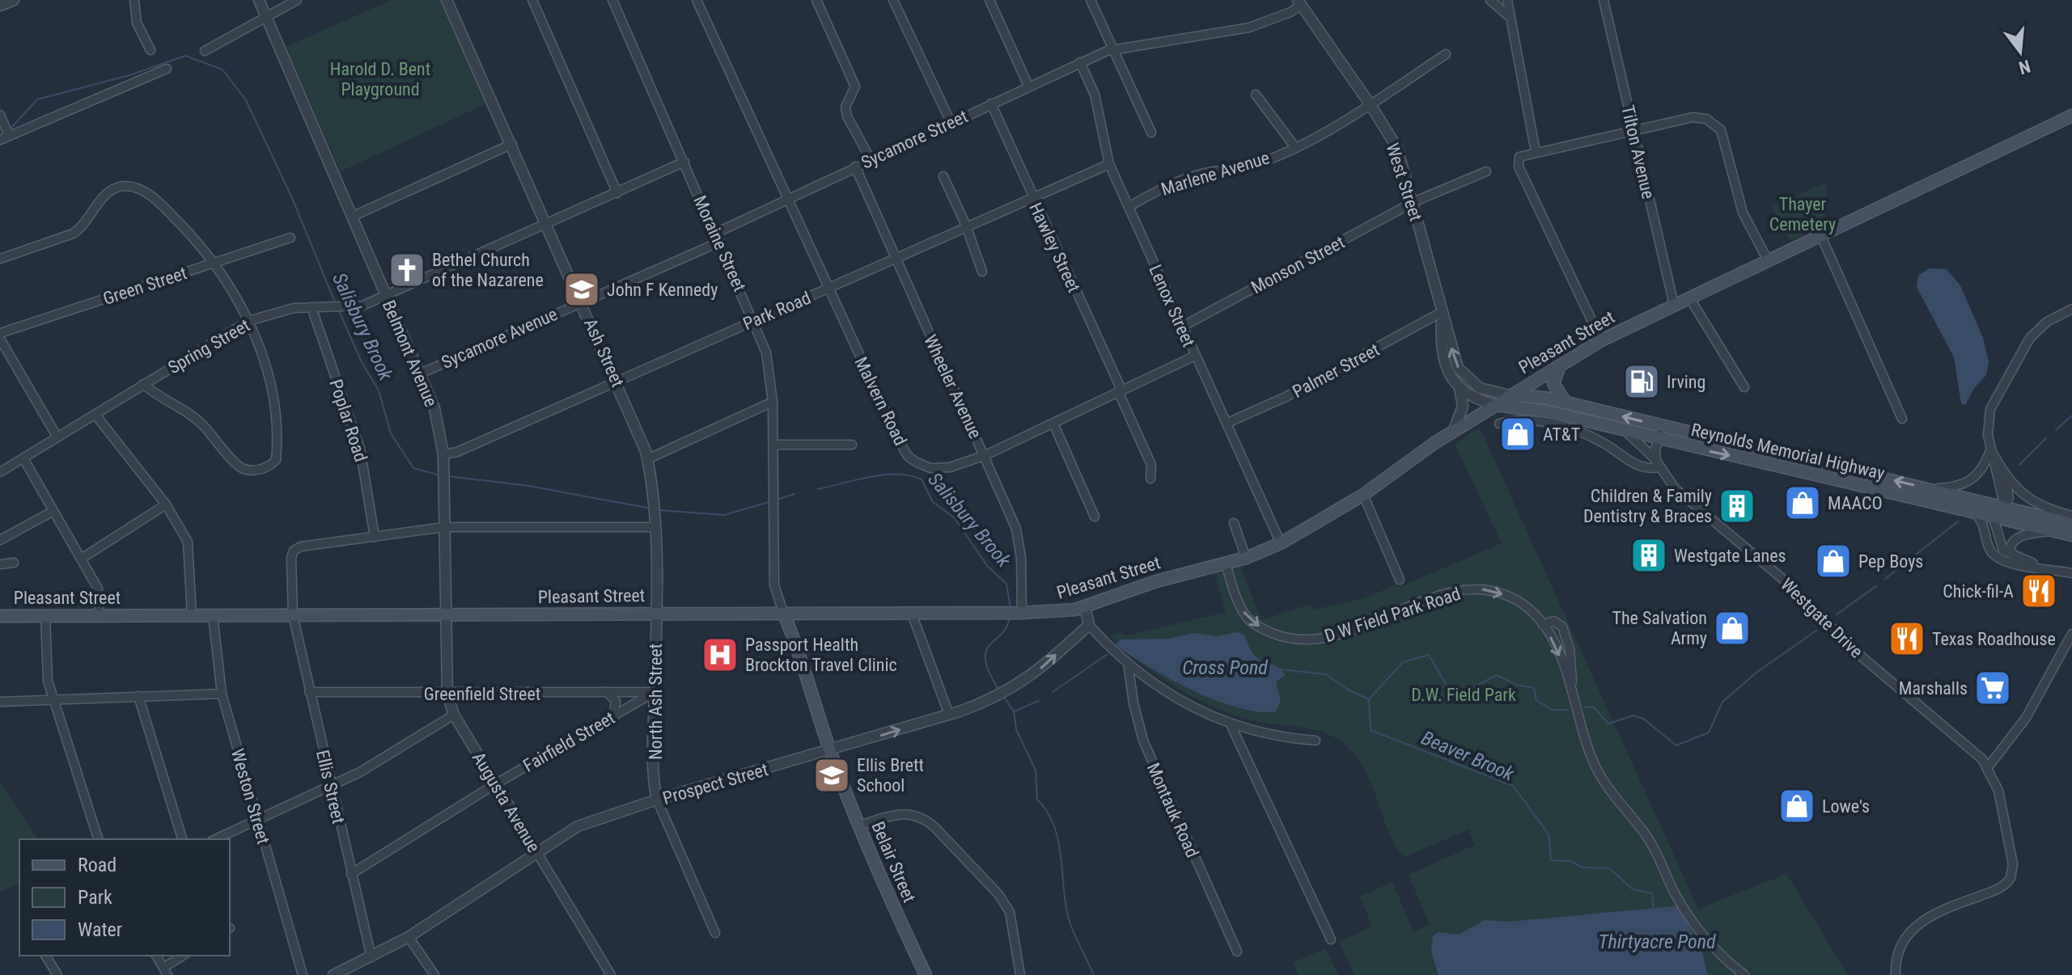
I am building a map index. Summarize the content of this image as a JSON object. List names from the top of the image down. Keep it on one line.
{"streets":{"main road":["Pleasant Street","Reynolds Memorial Highway","Belair Street"],"street":["Sycamore Street","Tilton Avenue","Marlene Avenue","West Street","Moraine Street","Hawley Street","Monson Street","Green Street","Lenox Street","Park Road","Sycamore Avenue","Spring Street","Ash Street","Belmont Avenue","Palmer Street","Wheeler Avenue","Malvern Road","Poplar Road","D W Field Park Road","Westgate Drive","Greenfield Street","North Ash Street","Fairfield Street","Prospect Street","Ellis Street","Weston Street","Augusta Avenue","Montauk Road"]},"crossings":[["Sycamore Street","West Street"],["Sycamore Street","Moraine Street"],["Sycamore Street","Hawley Street"],["Sycamore Street","Lenox Street"],["Sycamore Street","Sycamore Avenue"],["Sycamore Street","Wheeler Avenue"],["Sycamore Street","Malvern Road"],["Tilton Avenue","Pleasant Street"],["Marlene Avenue","West Street"],["Marlene Avenue","Lenox Street"],["West Street","Monson Street"],["West Street","Pleasant Street"],["West Street","Palmer Street"],["West Street","Reynolds Memorial Highway"],["Moraine Street","Park Road"],["Moraine Street","Sycamore Avenue"],["Moraine Street","Pleasant Street"],["Moraine Street","Spring Street"],["Moraine Street","Belair Street"],["Hawley Street","Park Road"],["Hawley Street","Malvern Road"],["Monson Street","Lenox Street"],["Lenox Street","Park Road"],["Lenox Street","Pleasant Street"],["Lenox Street","Palmer Street"],["Lenox Street","Malvern Road"],["Park Road","Ash Street"],["Park Road","Belmont Avenue"],["Park Road","Wheeler Avenue"],["Park Road","Malvern Road"],["Sycamore Avenue","Ash Street"],["Sycamore Avenue","Belmont Avenue"],["Pleasant Street","Ash Street"],["Pleasant Street","Belmont Avenue"],["Pleasant Street","Wheeler Avenue"],["Pleasant Street","Reynolds Memorial Highway"],["Pleasant Street","D W Field Park Road"],["Pleasant Street","North Ash Street"],["Pleasant Street","Ellis Street"],["Pleasant Street","Weston Street"],["Pleasant Street","Augusta Avenue"],["Pleasant Street","Belair Street"],["Spring Street","Ash Street"],["Spring Street","Belmont Avenue"],["Spring Street","Poplar Road"],["Ash Street","North Ash Street"],["Belmont Avenue","Augusta Avenue"],["Wheeler Avenue","Malvern Road"],["Poplar Road","Ellis Street"],["Reynolds Memorial Highway","Westgate Drive"],["Greenfield Street","North Ash Street"],["Greenfield Street","Fairfield Street"],["Greenfield Street","Ellis Street"],["Greenfield Street","Augusta Avenue"],["North Ash Street","Fairfield Street"],["North Ash Street","Prospect Street"],["Fairfield Street","Ellis Street"],["Fairfield Street","Augusta Avenue"],["Prospect Street","Ellis Street"],["Prospect Street","Augusta Avenue"],["Prospect Street","Belair Street"]],"one_way":["D W Field Park Road"],"water":["Salisbury Brook","Cross Pond","Beaver Brook","Thirtyacre Pond"],"parks":["Harold D. Bent Playground","Thayer Cemetery","D.W. Field Park"],"places":{"church":["Bethel Church of the Nazarene"],"school or university":["John F Kennedy","Ellis Brett School"],"fuel station":["Irving"],"shop":["AT&T","MAACO","Pep Boys","The Salvation Army","Lowe's"],"building":["Children & Family Dentistry & Braces","Westgate Lanes"],"restaurant":["Chick-fil-A","Texas Roadhouse"],"hospital":["Passport Health Brockton Travel Clinic"],"supermarket":["Marshalls"]},"legend":["Road","Park","Water"],"north":"bottom"}
